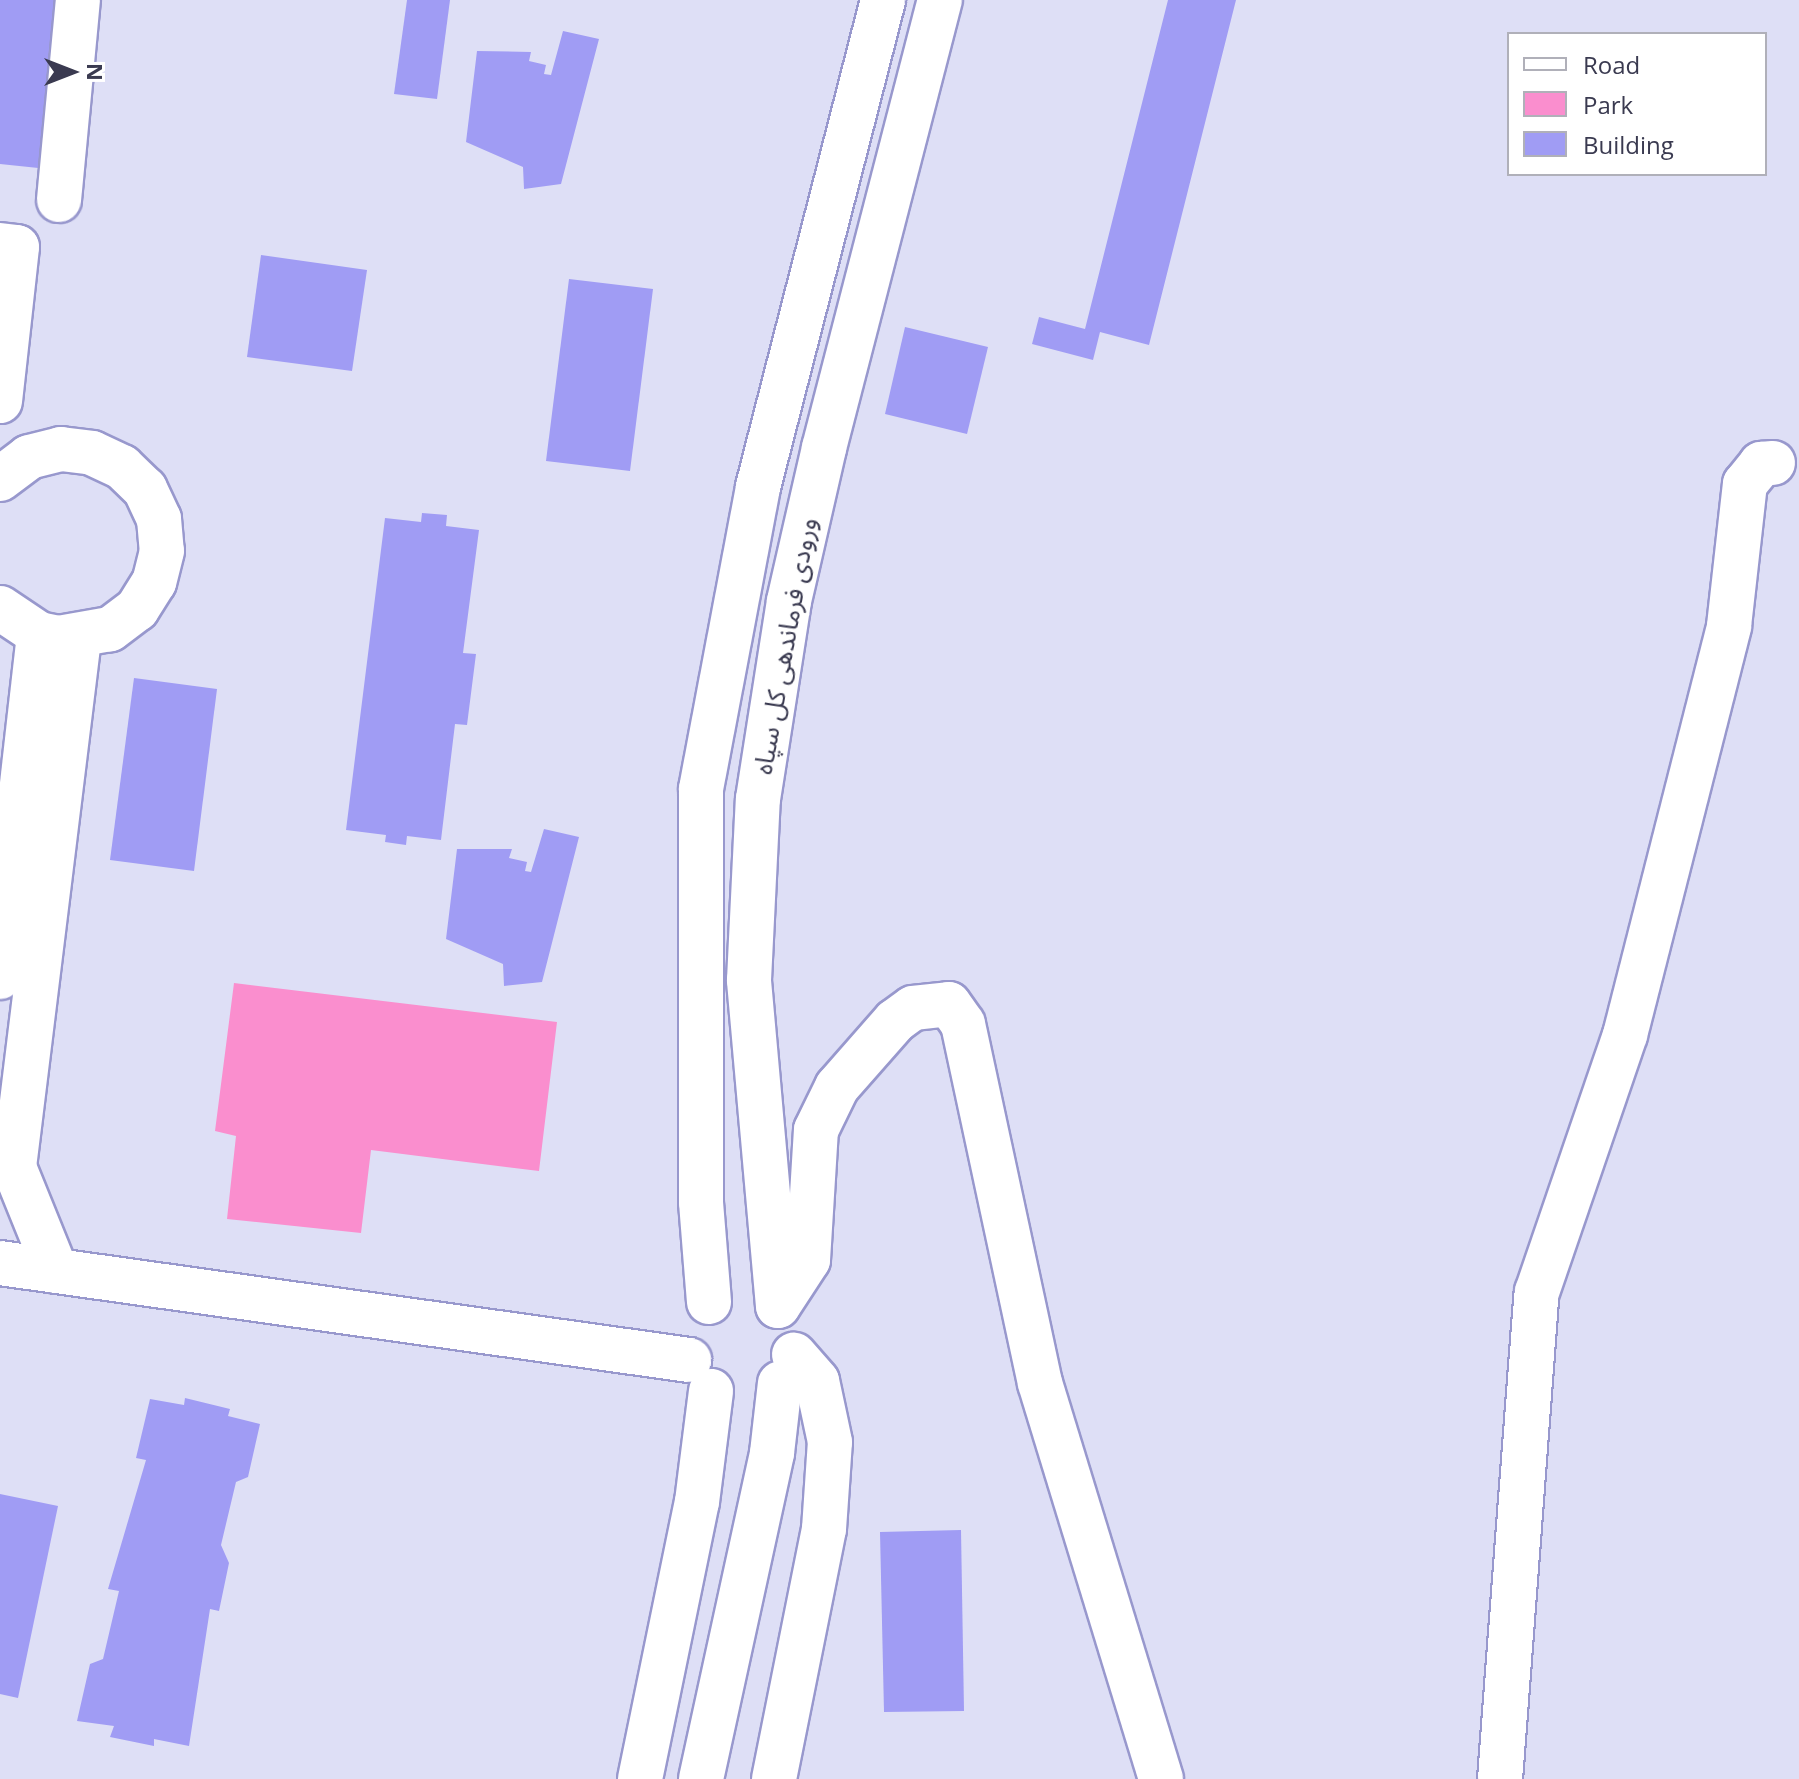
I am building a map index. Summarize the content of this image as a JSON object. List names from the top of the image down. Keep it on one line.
{"streets":{"lane":["ورودی فرماندهی کل سپاه"]},"legend":["Road","Park","Building"],"north":"right"}
